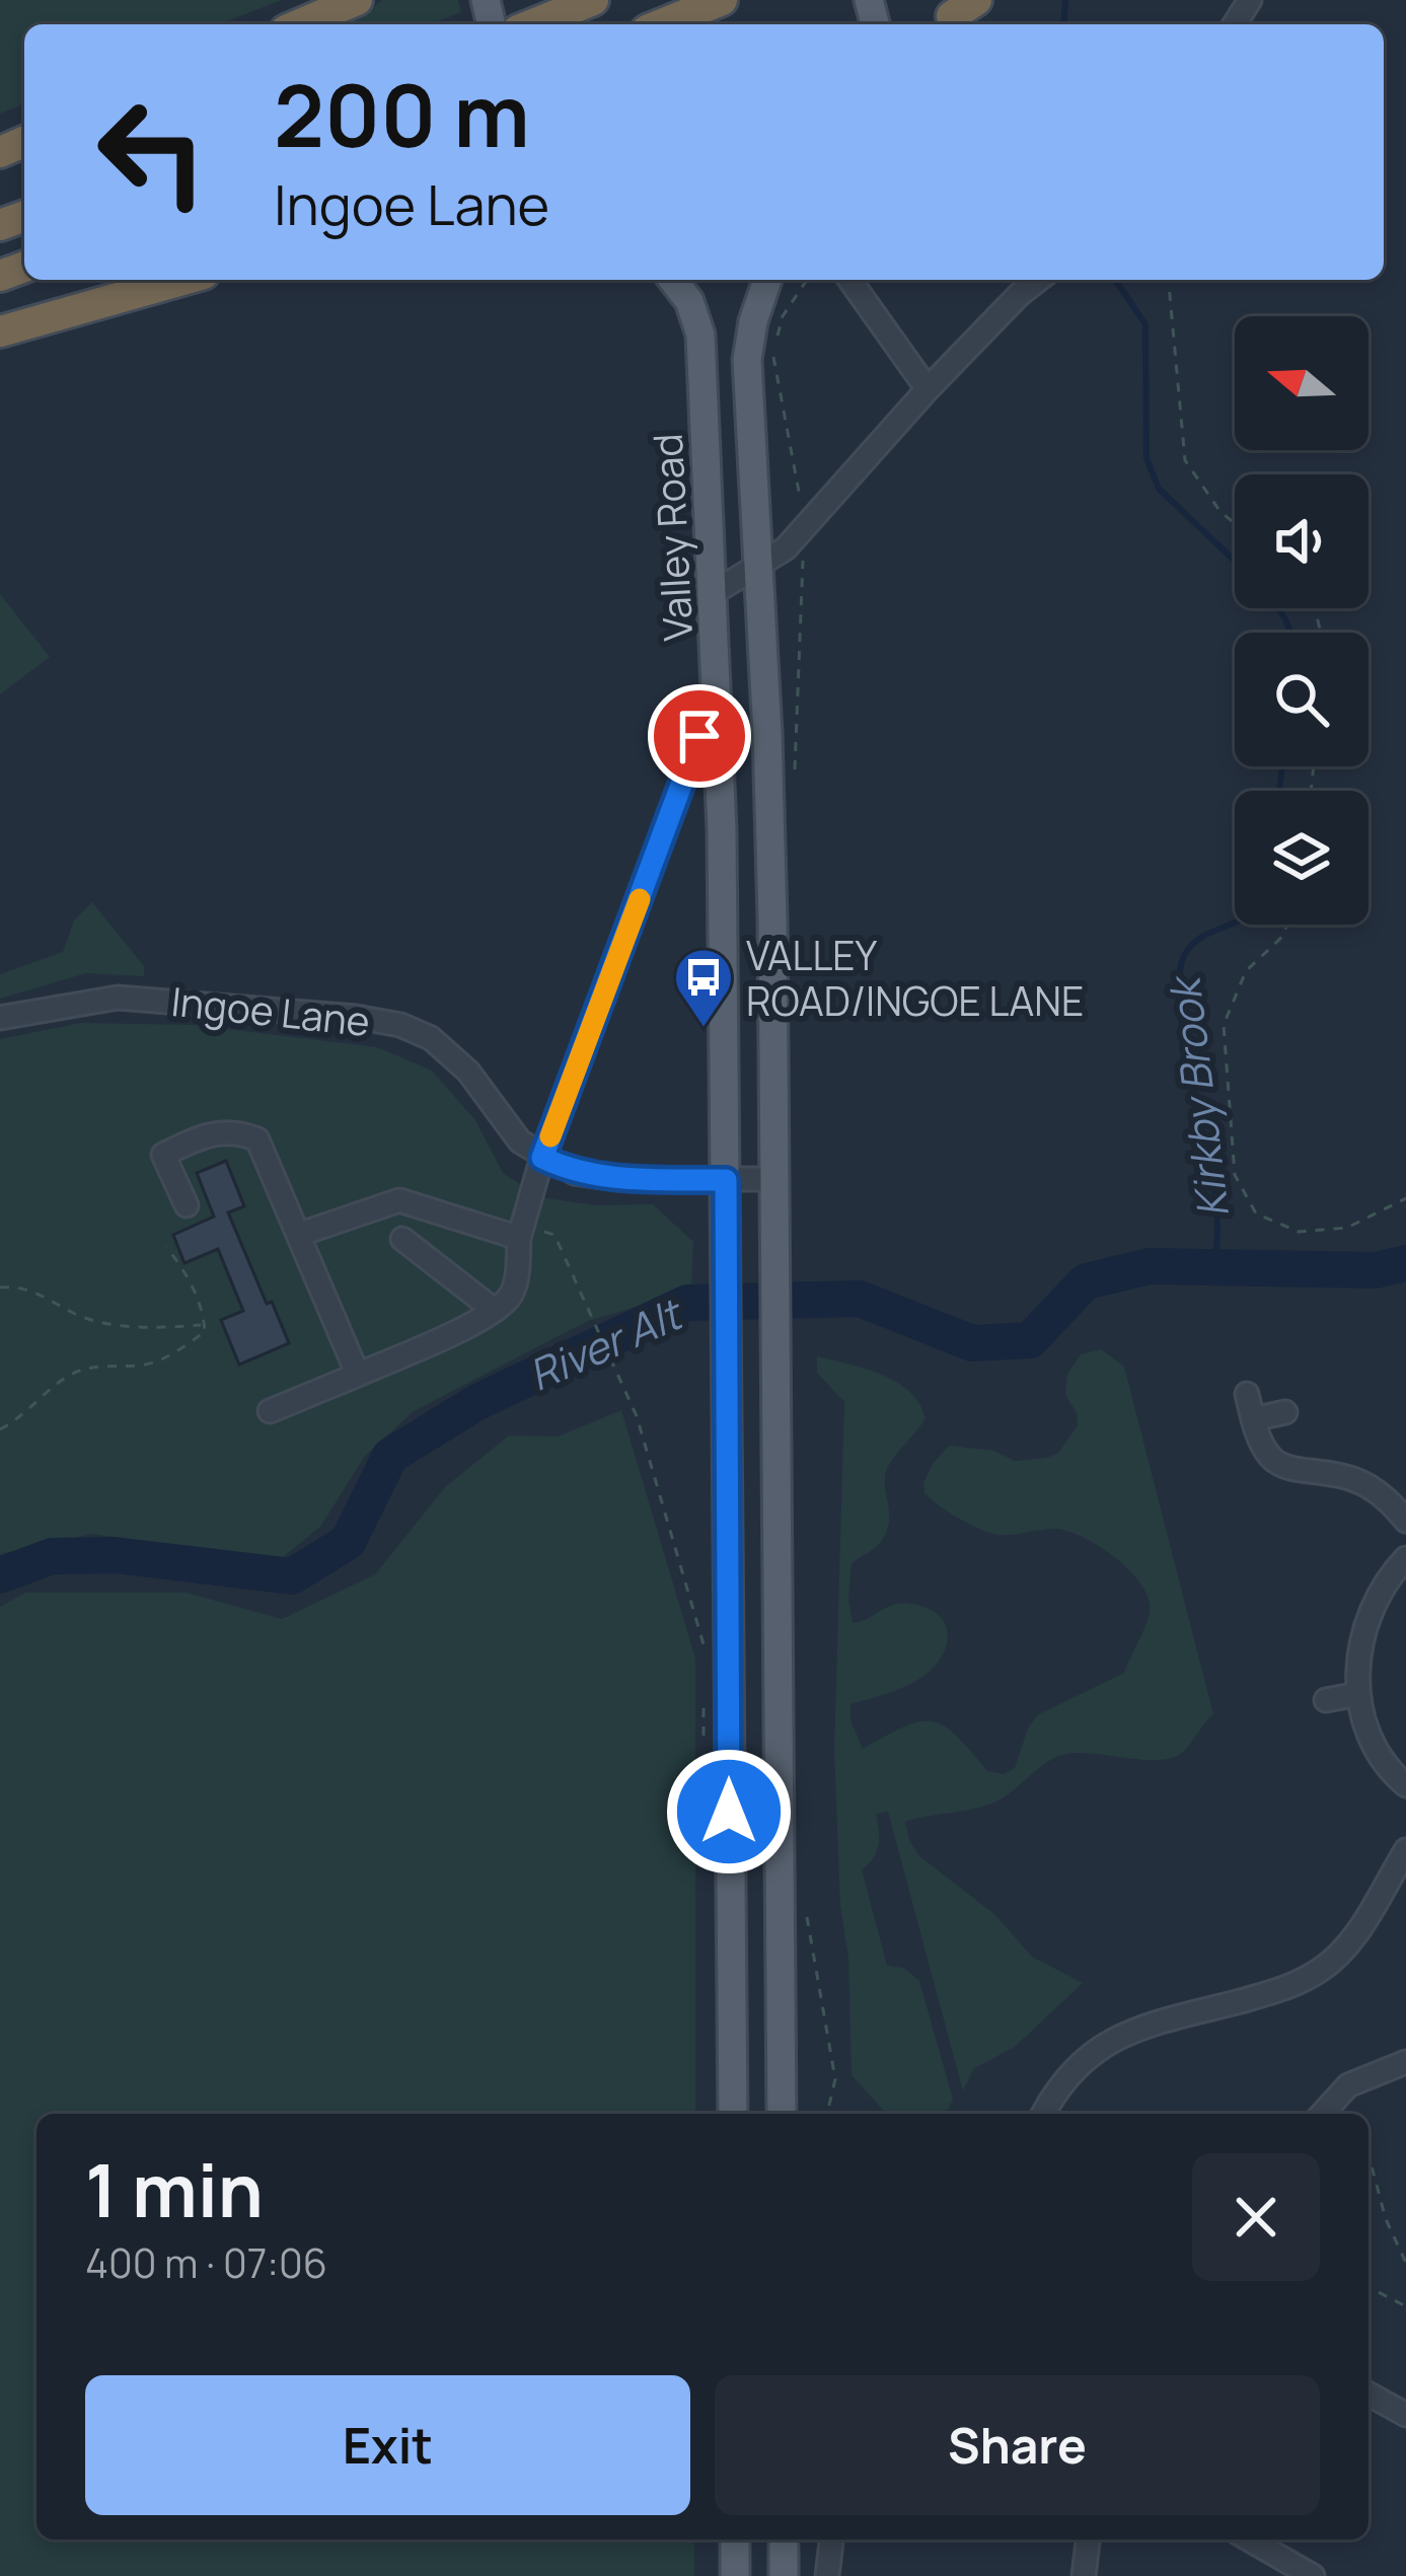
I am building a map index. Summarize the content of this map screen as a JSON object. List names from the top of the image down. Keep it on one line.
{"streets":{"main road":["Valley Road"],"street":["Ingoe Lane"]},"crossings":[["Valley Road","Ingoe Lane"]],"water":["Kirkby Brook","River Alt"],"places":{"bus stop":["VALLEY ROAD/INGOE LANE"]},"north":"left","page":{"turn":["200 m","Ingoe Lane"],"heading":["1 min","400 m · 07:06"],"buttons":["Exit","Share"]}}
